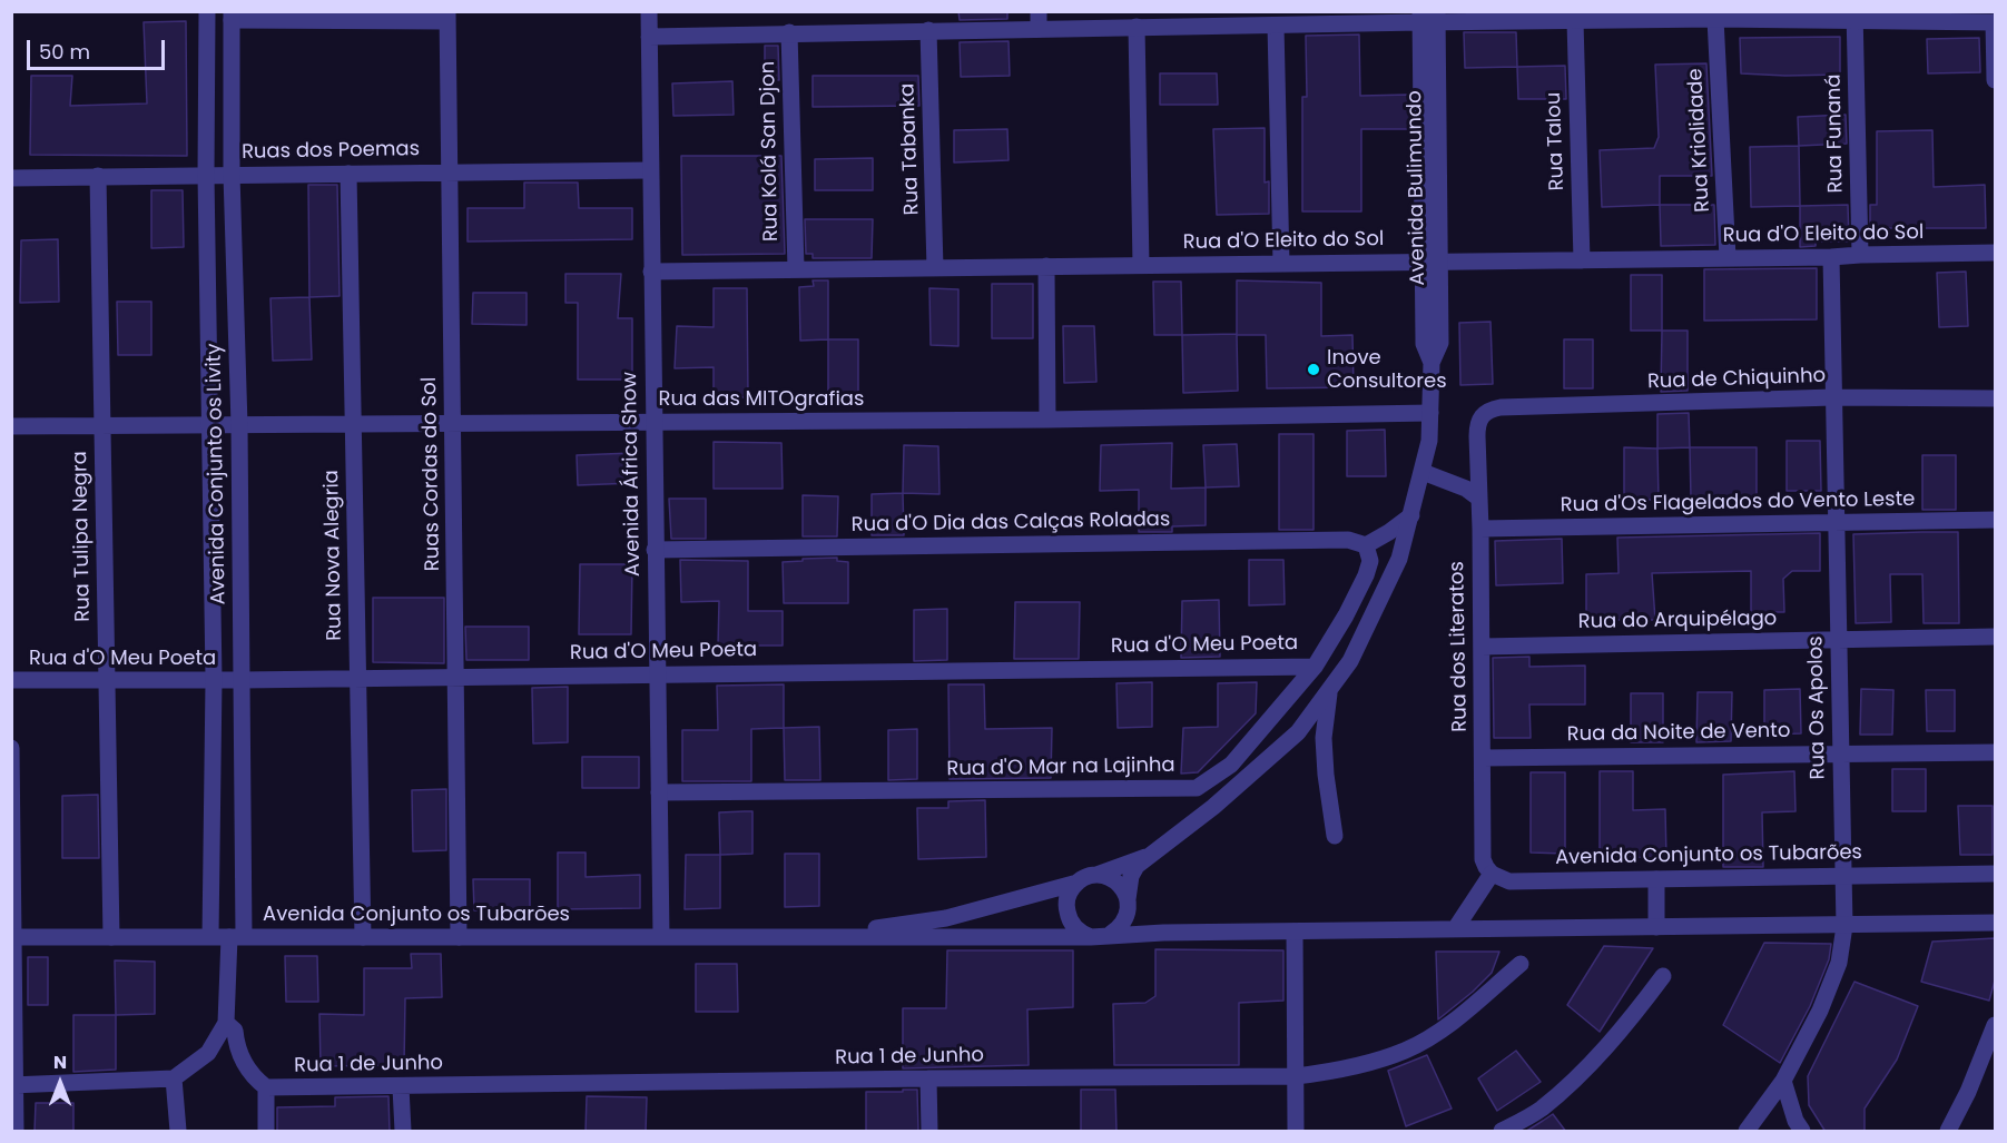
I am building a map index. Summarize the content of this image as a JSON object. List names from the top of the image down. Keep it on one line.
{"streets":{"street":["Rua Funaná","Rua Kriolidade","Rua Talou","Rua Tabanka","Ruas dos Poemas","Rua Kolá San Djon","Avenida Bulimundo","Rua d'O Eleito do Sol","Rua de Chiquinho","Rua das MITOgrafias","Avenida Conjunto os Livity","Ruas Cordas do Sol","Avenida África Show","Rua d'Os Flagelados do Vento Leste","Rua d'O Dia das Calças Roladas","Rua Tulipa Negra","Rua Nova Alegria","Rua do Arquipélago","Rua d'O Meu Poeta","Rua dos Literatos","Rua Os Apolos","Rua da Noite de Vento","Rua d'O Mar na Lajinha","Avenida Conjunto os Tubarões","Rua 1 de Junho"]},"crossings":[["Rua Funaná","Rua d'O Eleito do Sol"],["Rua Kriolidade","Rua d'O Eleito do Sol"],["Rua Talou","Rua d'O Eleito do Sol"],["Rua Tabanka","Rua d'O Eleito do Sol"],["Ruas dos Poemas","Avenida Conjunto os Livity"],["Ruas dos Poemas","Ruas Cordas do Sol"],["Ruas dos Poemas","Avenida África Show"],["Ruas dos Poemas","Rua Tulipa Negra"],["Ruas dos Poemas","Rua Nova Alegria"],["Rua Kolá San Djon","Rua d'O Eleito do Sol"],["Avenida Bulimundo","Rua d'O Eleito do Sol"],["Avenida Bulimundo","Rua das MITOgrafias"],["Rua d'O Eleito do Sol","Avenida África Show"],["Rua d'O Eleito do Sol","Rua Os Apolos"],["Rua de Chiquinho","Rua dos Literatos"],["Rua de Chiquinho","Rua Os Apolos"],["Rua das MITOgrafias","Avenida Conjunto os Livity"],["Rua das MITOgrafias","Ruas Cordas do Sol"],["Rua das MITOgrafias","Avenida África Show"],["Rua das MITOgrafias","Rua Tulipa Negra"],["Rua das MITOgrafias","Rua Nova Alegria"],["Avenida Conjunto os Livity","Rua d'O Meu Poeta"],["Avenida Conjunto os Livity","Avenida Conjunto os Tubarões"],["Ruas Cordas do Sol","Rua d'O Meu Poeta"],["Ruas Cordas do Sol","Avenida Conjunto os Tubarões"],["Avenida África Show","Rua d'O Dia das Calças Roladas"],["Avenida África Show","Rua d'O Meu Poeta"],["Avenida África Show","Rua d'O Mar na Lajinha"],["Avenida África Show","Avenida Conjunto os Tubarões"],["Rua d'Os Flagelados do Vento Leste","Rua dos Literatos"],["Rua d'Os Flagelados do Vento Leste","Rua Os Apolos"],["Rua d'O Dia das Calças Roladas","Rua d'O Mar na Lajinha"],["Rua Tulipa Negra","Rua d'O Meu Poeta"],["Rua Tulipa Negra","Avenida Conjunto os Tubarões"],["Rua Nova Alegria","Rua d'O Meu Poeta"],["Rua Nova Alegria","Avenida Conjunto os Tubarões"],["Rua do Arquipélago","Rua dos Literatos"],["Rua do Arquipélago","Rua Os Apolos"],["Rua d'O Meu Poeta","Rua d'O Mar na Lajinha"],["Rua dos Literatos","Rua da Noite de Vento"],["Rua dos Literatos","Avenida Conjunto os Tubarões"],["Rua Os Apolos","Rua da Noite de Vento"],["Rua Os Apolos","Avenida Conjunto os Tubarões"]],"places":["Inove Consultores"],"scale_bar":"50 m","north":"top"}
